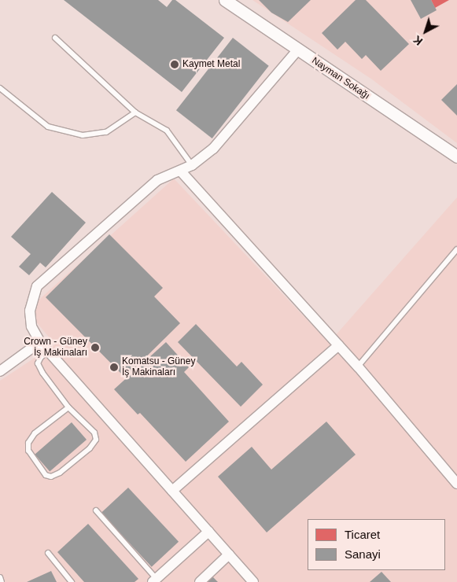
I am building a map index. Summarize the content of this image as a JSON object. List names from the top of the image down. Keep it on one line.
{"streets":{"street":["Nayman Sokağı"]},"places":["Kaymet Metal","Crown - Güney İş Makinaları","Komatsu - Güney İş Makinaları"],"legend":["Ticaret","Sanayi"],"north":"bottom left"}
